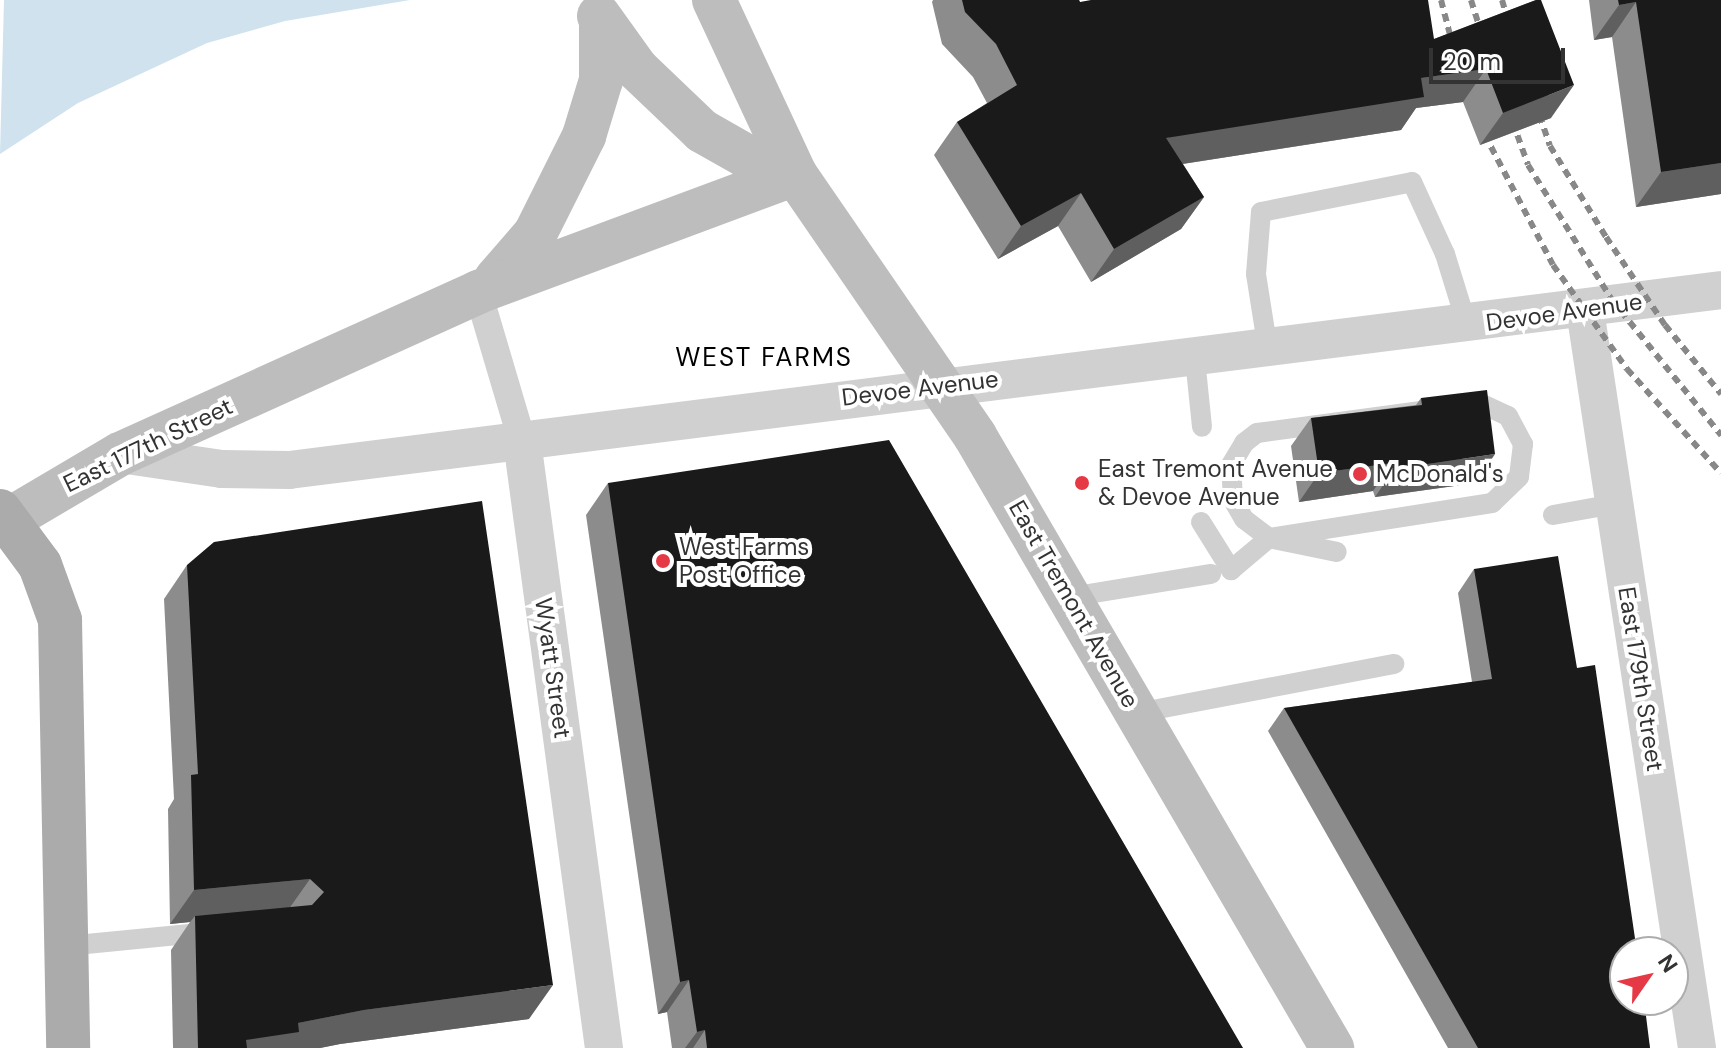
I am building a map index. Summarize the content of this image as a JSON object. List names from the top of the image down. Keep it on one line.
{"streets":{"main road":["East 177th Street","East Tremont Avenue"],"street":["Devoe Avenue","Wyatt Street","East 179th Street"]},"crossings":[["Devoe Avenue","East 177th Street"],["Devoe Avenue","East Tremont Avenue"],["Devoe Avenue","Wyatt Street"],["Devoe Avenue","East 179th Street"],["East 177th Street","East Tremont Avenue"],["East 177th Street","Wyatt Street"]],"districts":["WEST FARMS"],"places":["McDonald's","East Tremont Avenue & Devoe Avenue","West Farms Post Office"],"scale_bar":"20 m","north":"top right"}
